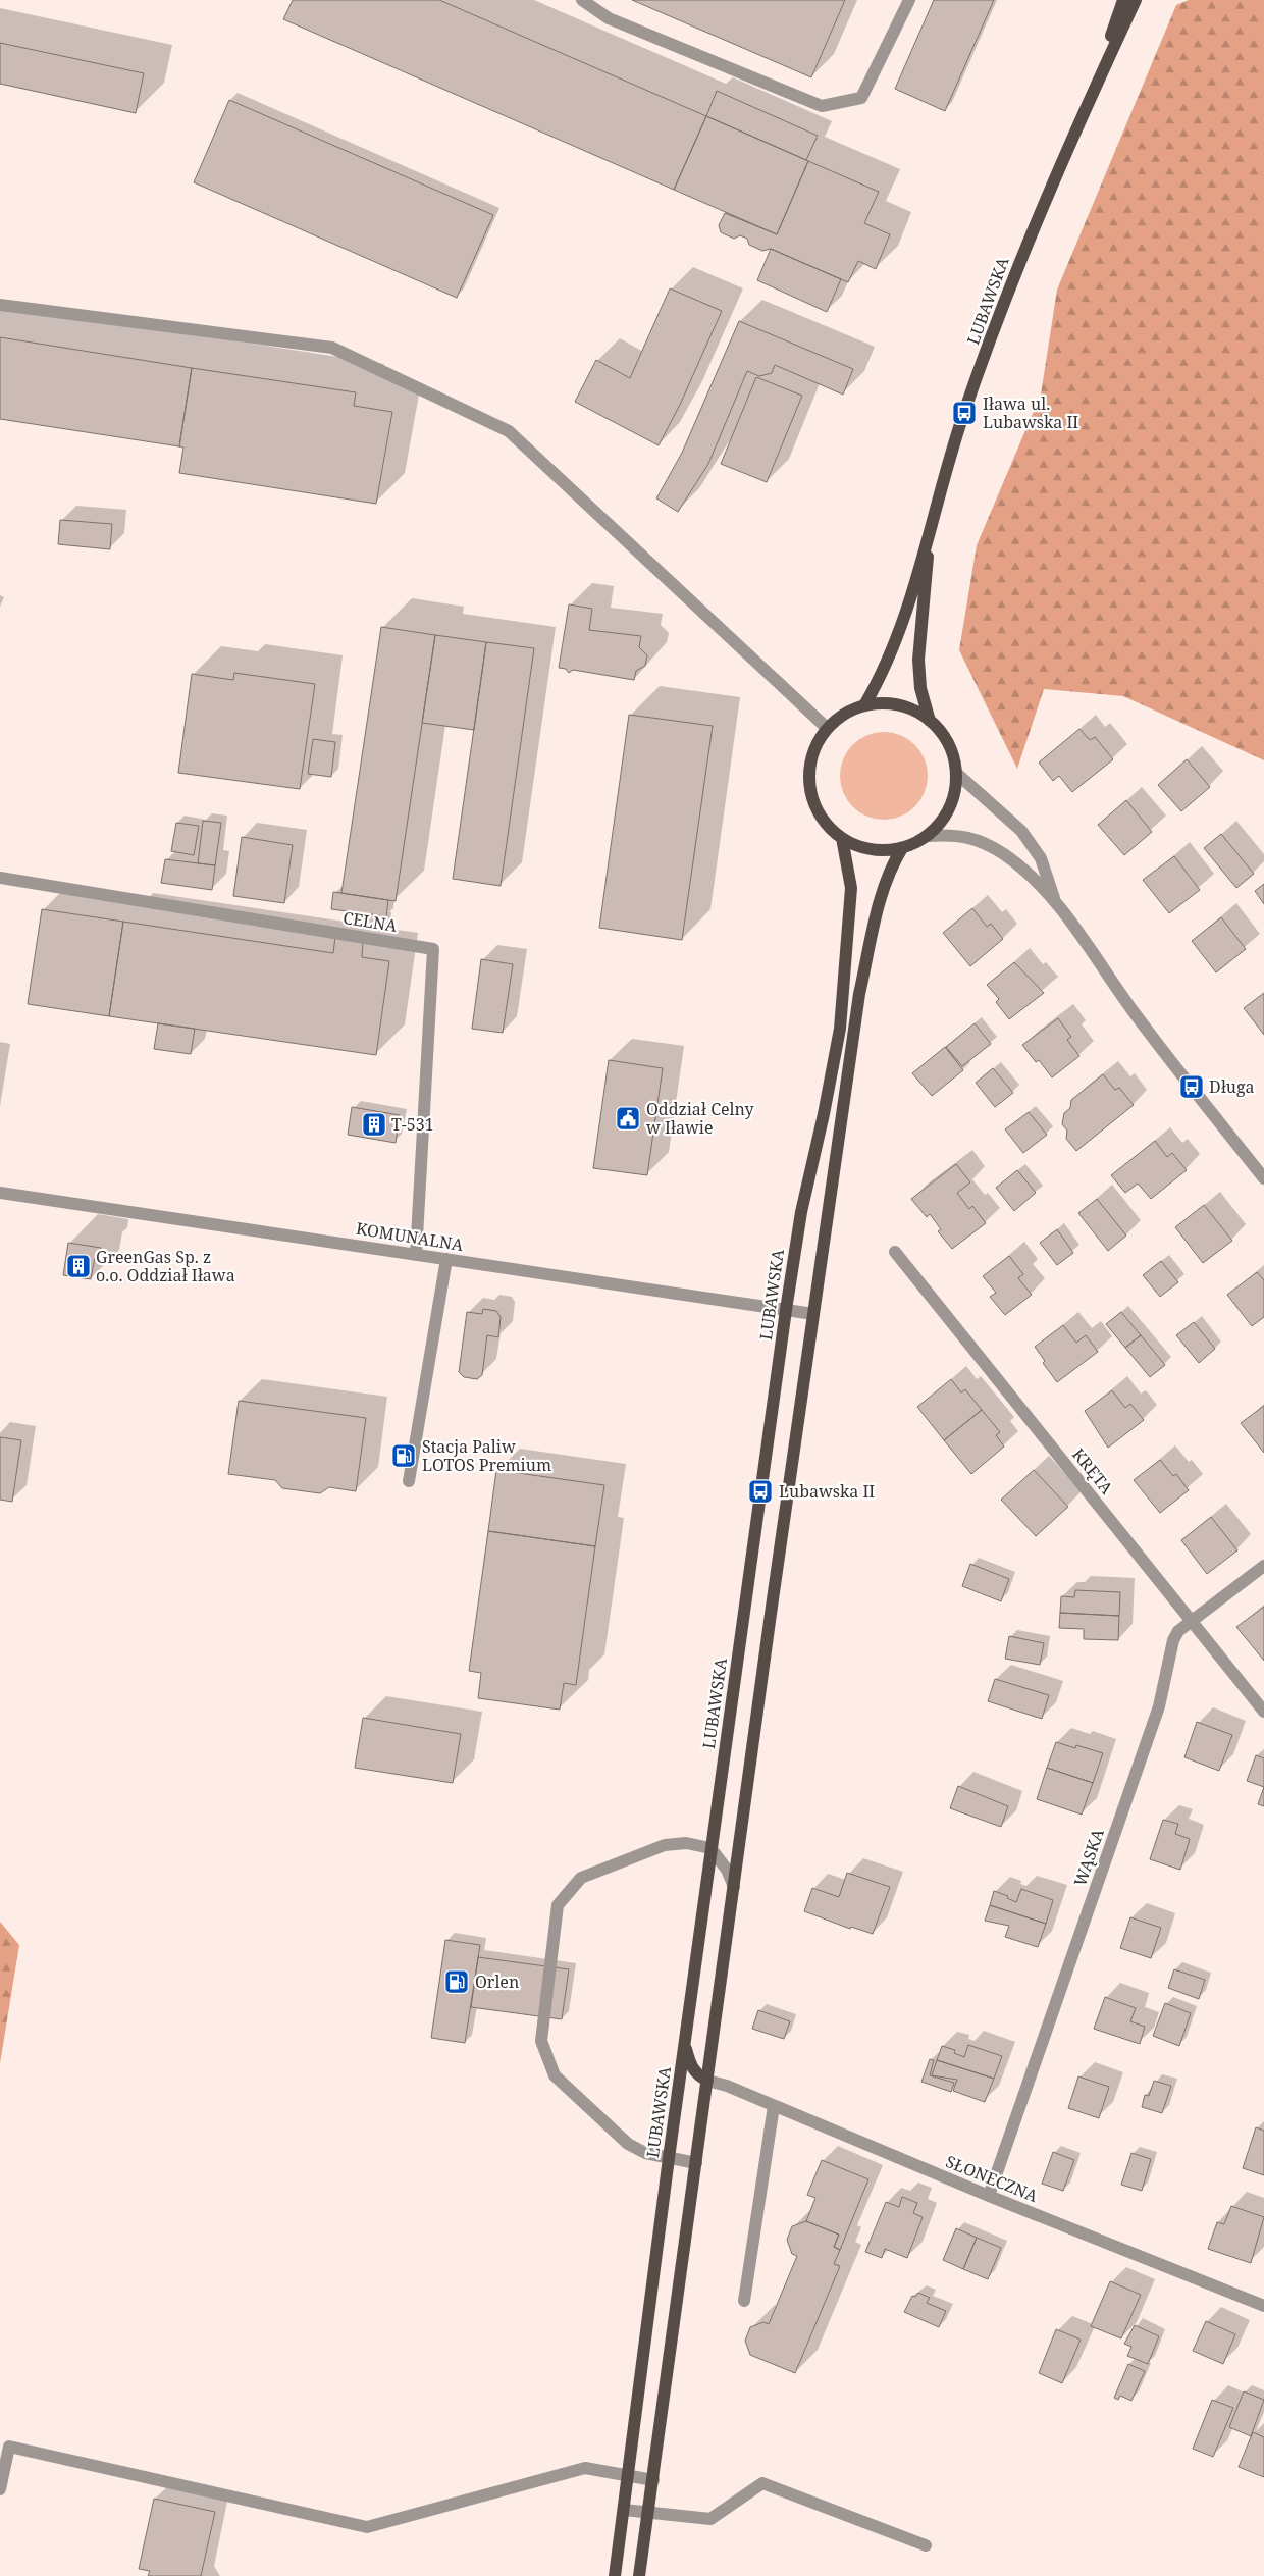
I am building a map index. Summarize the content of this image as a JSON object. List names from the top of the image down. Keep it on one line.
{"streets":{"main road":["LUBAWSKA"],"street":["CELNA","KOMUNALNA","KRĘTA","WĄSKA","SŁONECZNA"]},"crossings":[["LUBAWSKA","KOMUNALNA"],["CELNA","KOMUNALNA"],["KRĘTA","WĄSKA"],["WĄSKA","SŁONECZNA"]],"places":{"bus stop":["Iława ul. Lubawska II","Długa","Lubawska II"],"public building":["Oddział Celny w Iławie"],"building":["T-531","GreenGas Sp. z o.o. Oddział Iława"],"fuel station":["Stacja Paliw LOTOS Premium","Orlen"]}}
